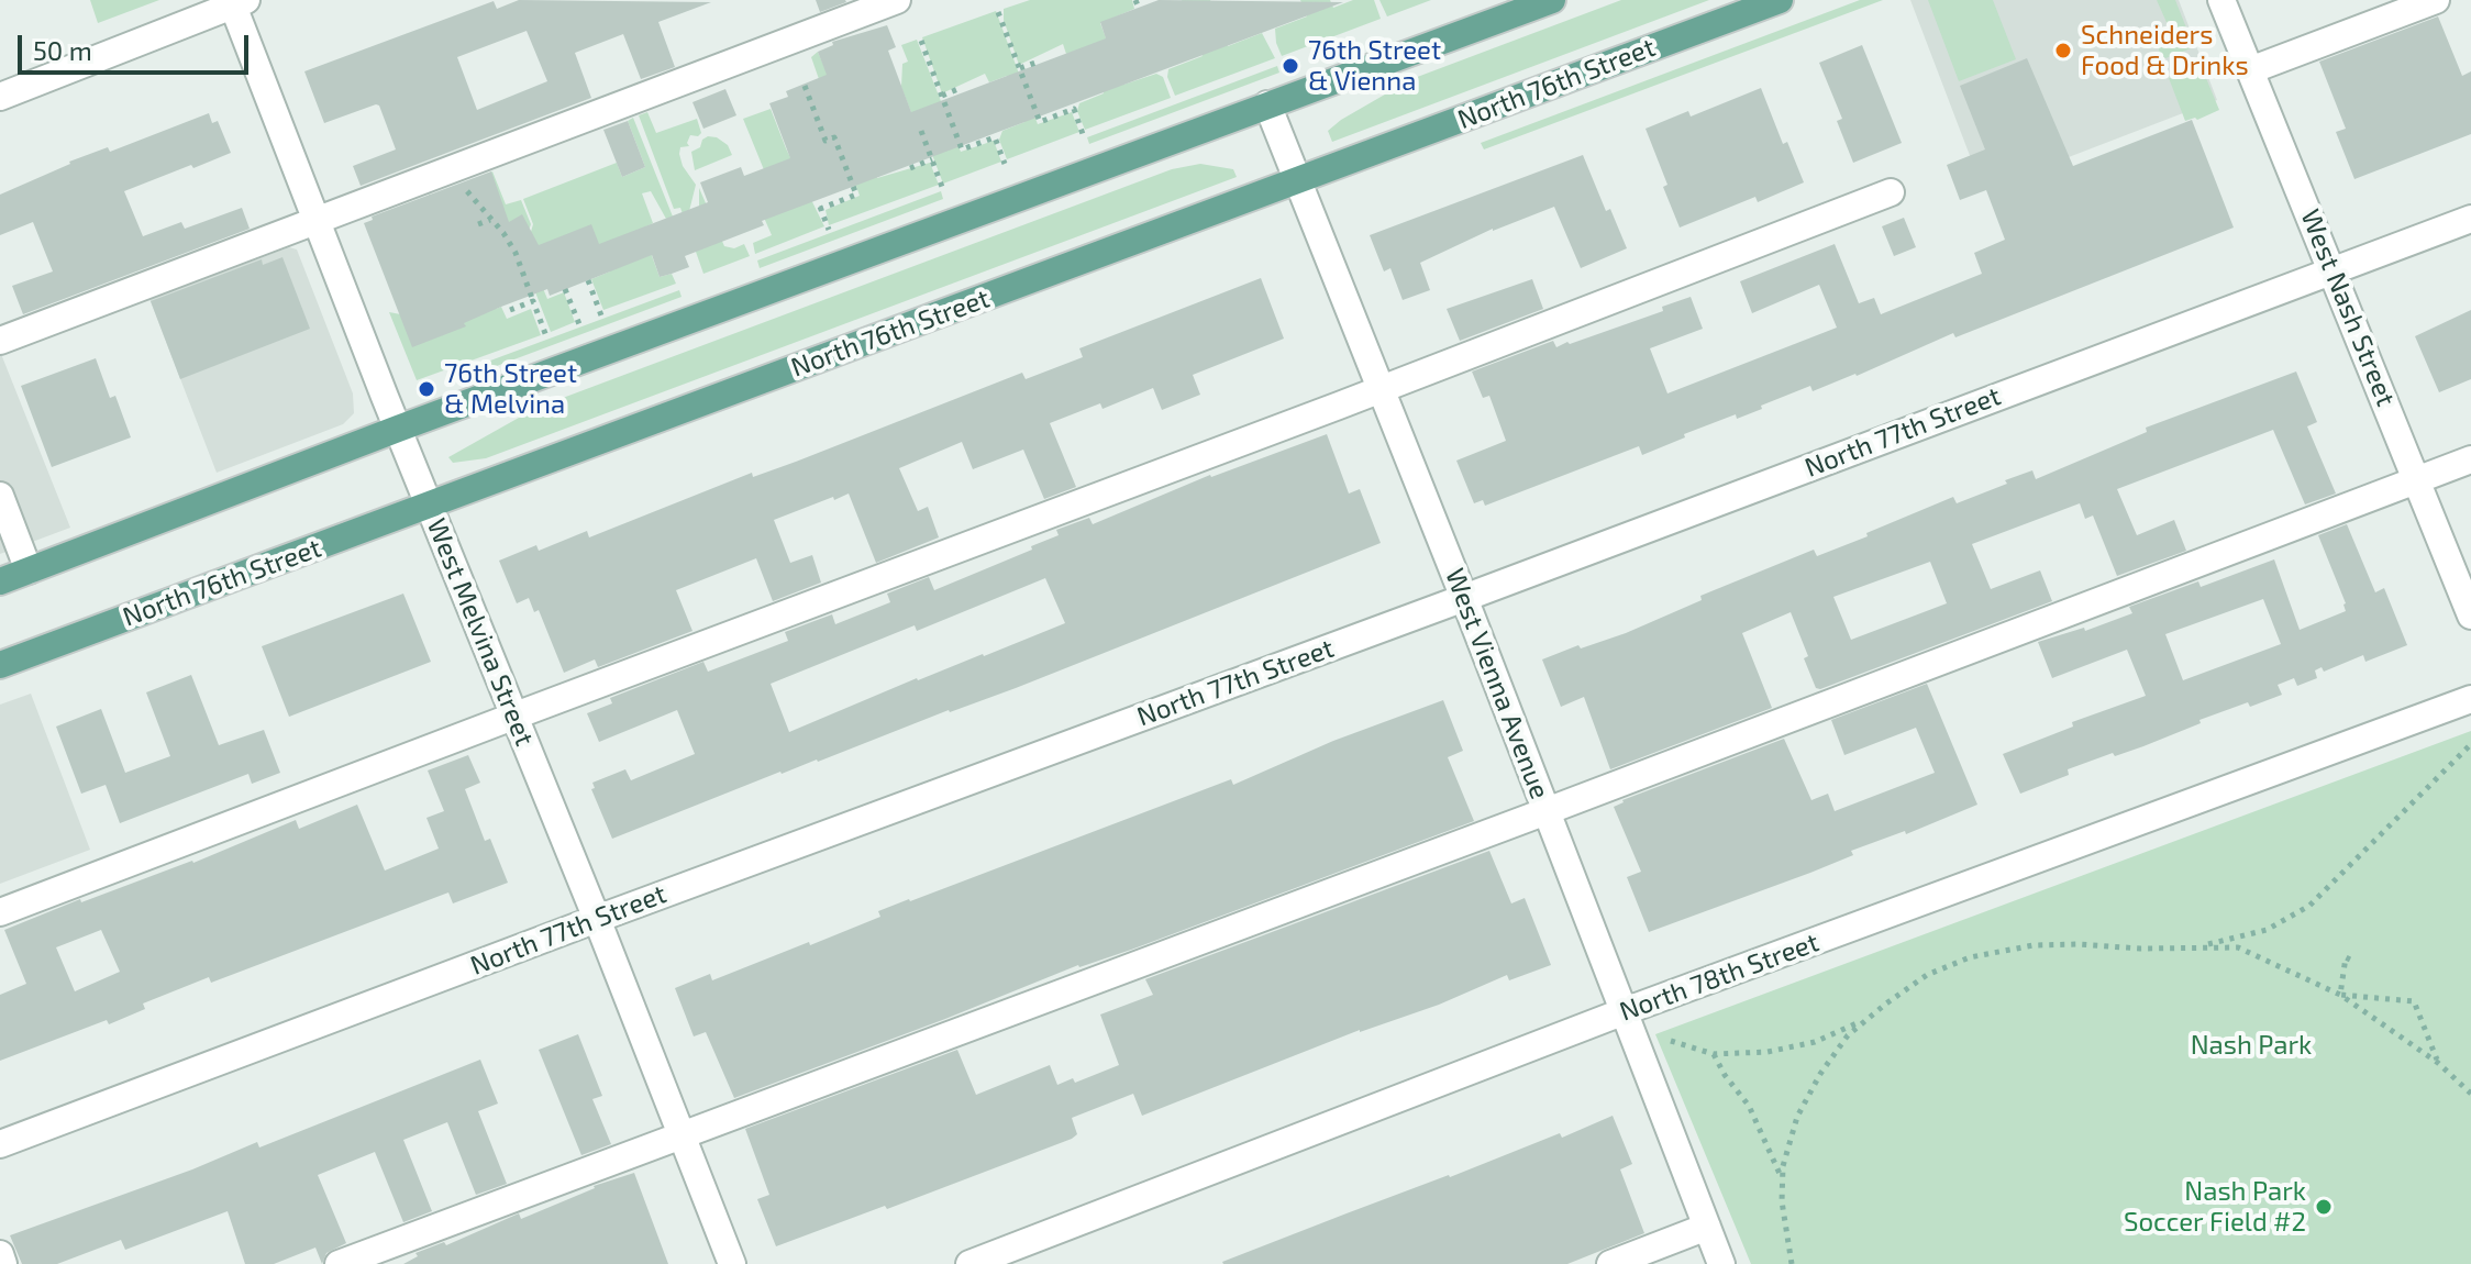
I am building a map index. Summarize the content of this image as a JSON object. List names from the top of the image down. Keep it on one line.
{"streets":{"main road":["North 76th Street"],"street":["West Nash Street","North 77th Street","West Melvina Street","West Vienna Avenue","North 78th Street"]},"crossings":[["North 76th Street","West Melvina Street"],["North 76th Street","West Vienna Avenue"],["West Nash Street","North 77th Street"],["North 77th Street","West Melvina Street"],["North 77th Street","West Vienna Avenue"],["West Vienna Avenue","North 78th Street"]],"parks":["Nash Park"],"places":["Schneiders Food & Drinks","76th Street & Vienna","76th Street & Melvina","Nash Park Soccer Field #2"],"scale_bar":"50 m"}
